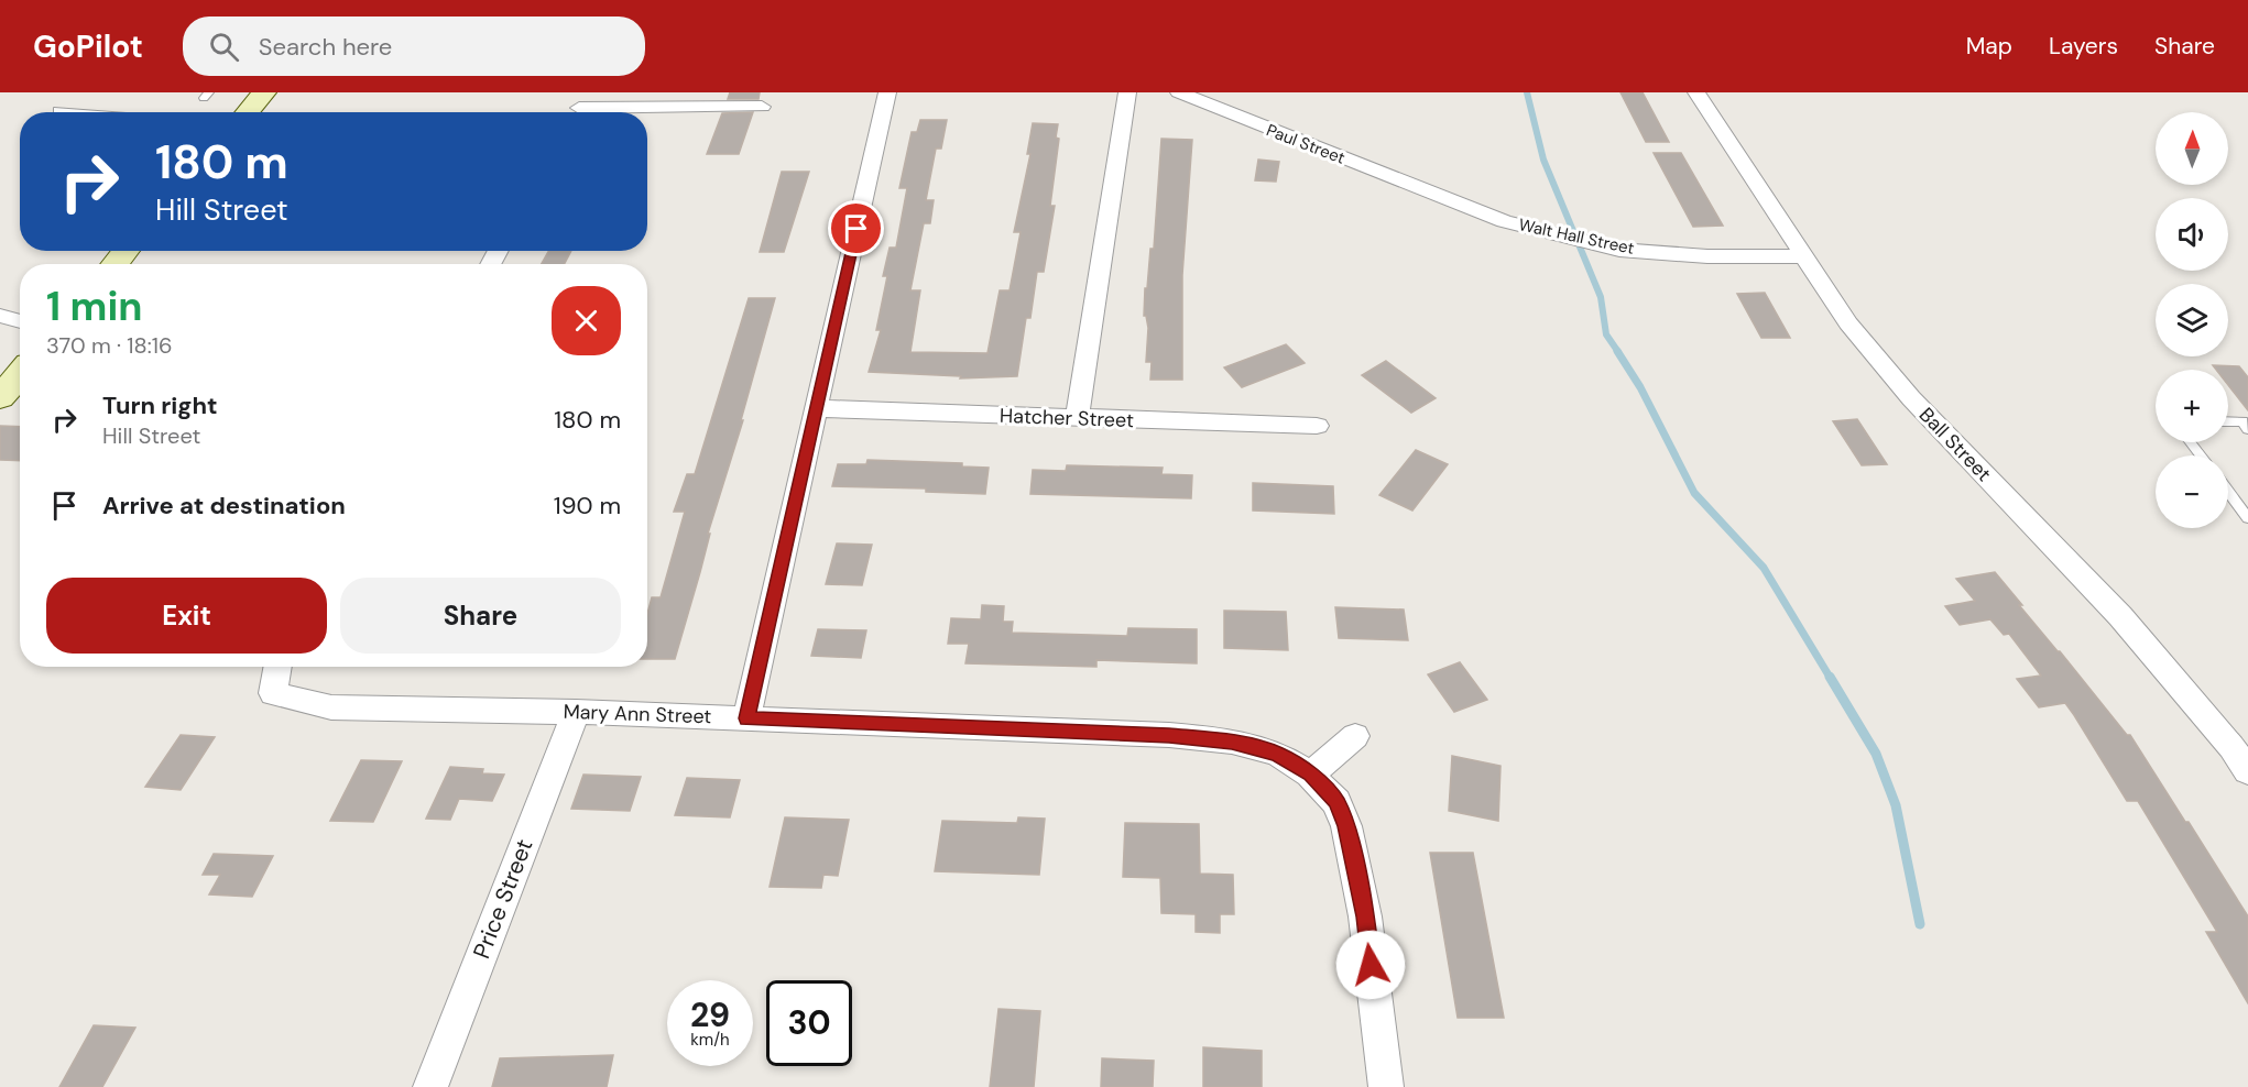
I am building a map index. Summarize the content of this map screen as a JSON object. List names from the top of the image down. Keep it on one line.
{"streets":{"street":["Paul Street","Walt Hall Street","Hatcher Street","Ball Street","Mary Ann Street","Price Street"]},"crossings":[["Paul Street","Walt Hall Street"],["Walt Hall Street","Ball Street"],["Mary Ann Street","Price Street"]],"north":"top","page":{"header":"GoPilot","search":"Search here","nav":["Map","Layers","Share"],"map_buttons":["+","−"],"turn":["180 m","Hill Street"],"heading":["1 min","370 m · 18:16"],"list":[{"name":"Turn right","note":"Hill Street","value":"180 m"},{"name":"Arrive at destination","value":"190 m"}],"buttons":["Exit","Share"],"speed":"29 km/h","limit":"30"}}
